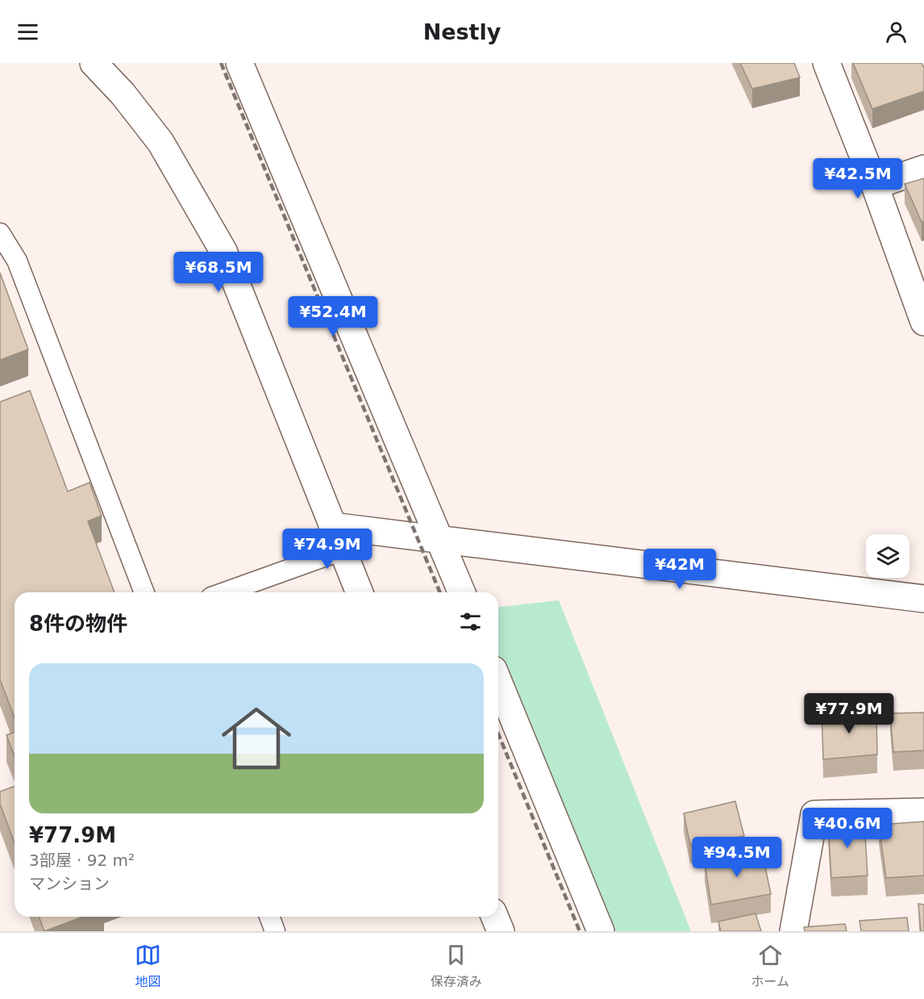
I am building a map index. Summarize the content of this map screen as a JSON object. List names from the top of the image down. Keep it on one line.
{"page":{"header":"Nestly","price":["¥42.5M","¥68.5M","¥52.4M","¥74.9M","¥42M","¥77.9M","¥40.6M","¥94.5M"],"heading":"8件の物件","list":[{"name":"¥77.9M","note":"3部屋 · 92 m² · マンション"}],"tabs":["地図","保存済み","ホーム"]}}
